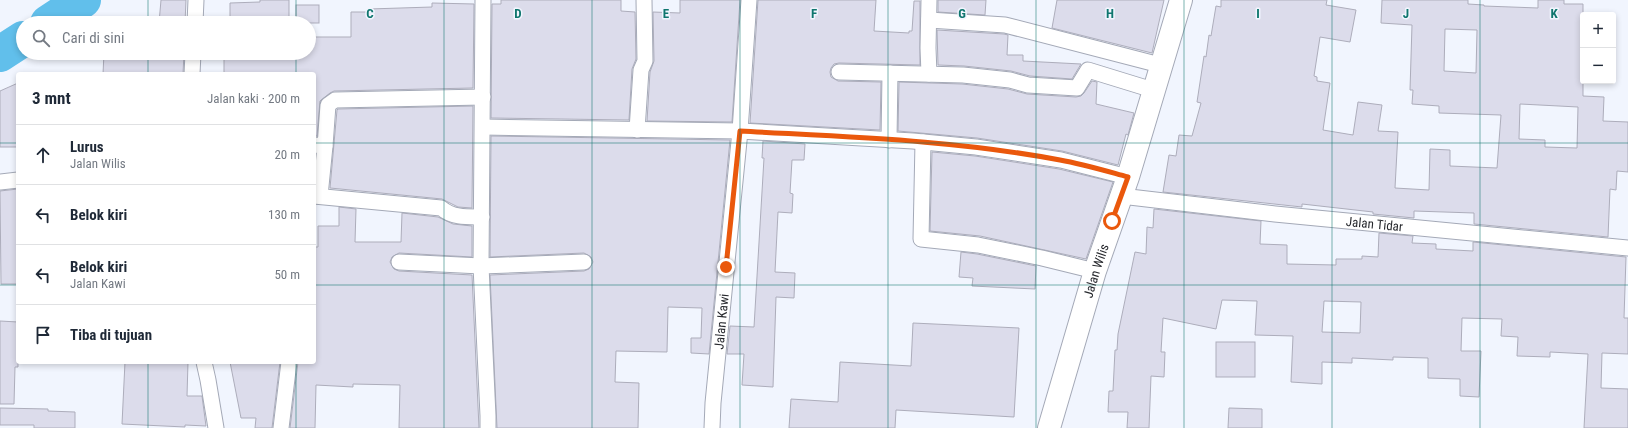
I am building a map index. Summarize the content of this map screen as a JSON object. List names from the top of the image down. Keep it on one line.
{"streets":{"main road":["Jalan Wilis"],"street":["Jalan Tidar","Jalan Kawi"]},"crossings":[["Jalan Tidar","Jalan Wilis"],["Jalan Tidar","Jalan Kawi"]],"page":{"map_buttons":["+","−"],"search":"Cari di sini","heading":["3 mnt","Jalan kaki · 200 m"],"list":[["Lurus","Jalan Wilis","20 m"],["Belok kiri","130 m"],["Belok kiri","Jalan Kawi","50 m"],"Tiba di tujuan"]},"grid":{"columns":["C","D","E","F","G","H","I","J","K"]}}
